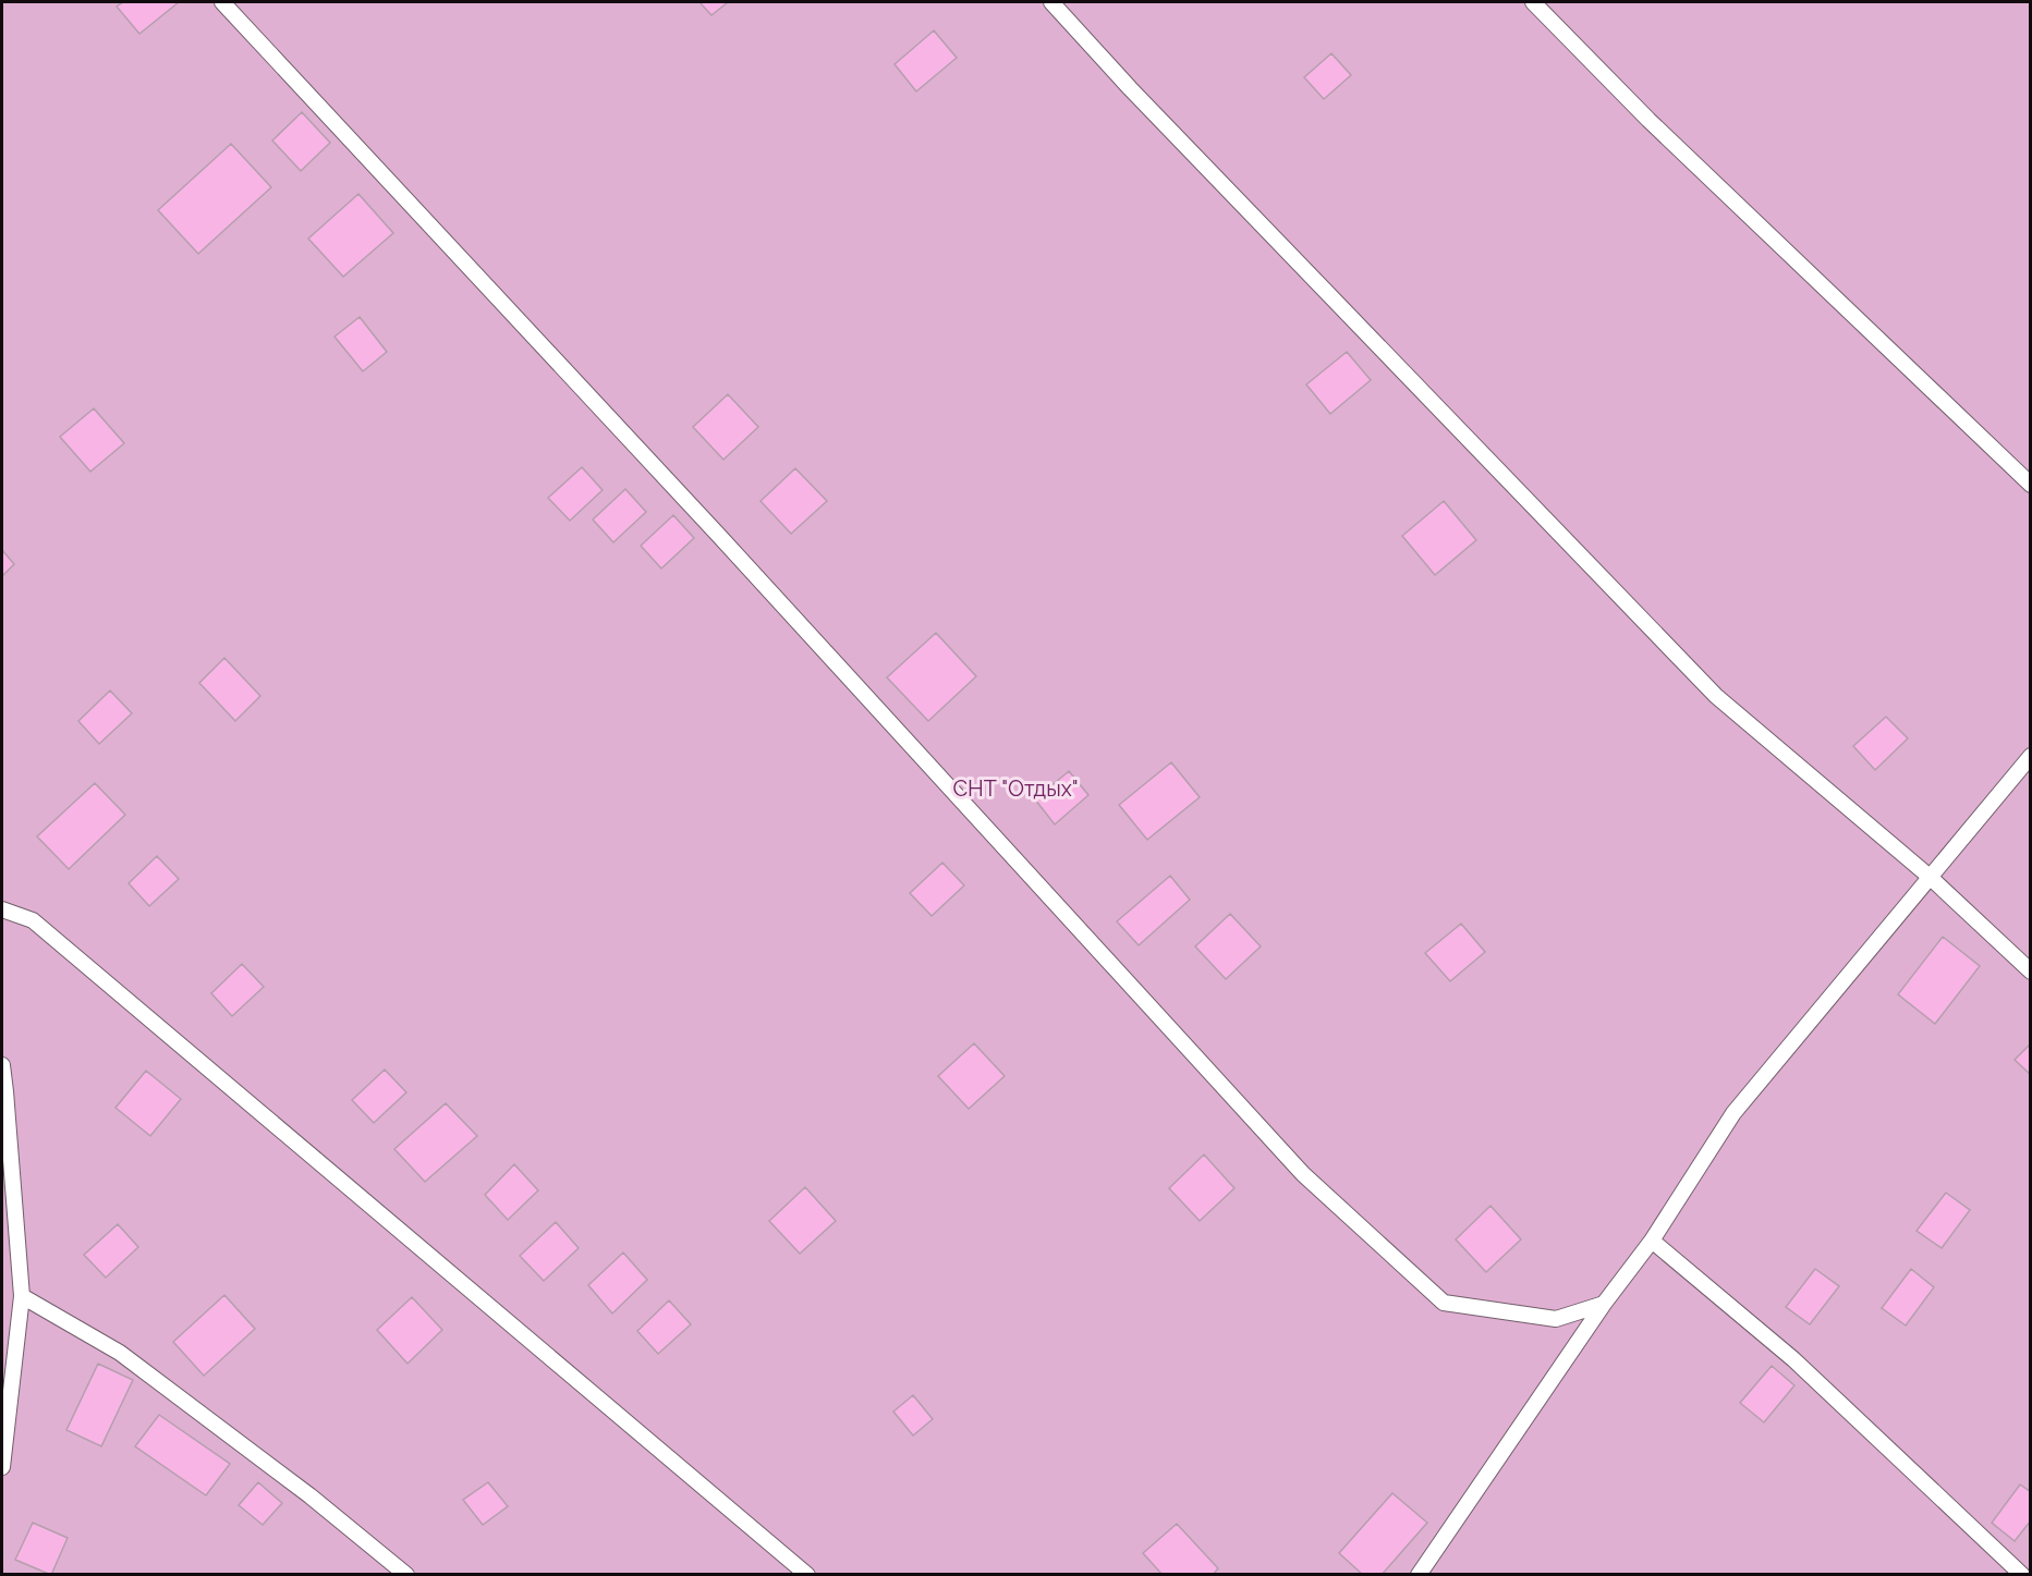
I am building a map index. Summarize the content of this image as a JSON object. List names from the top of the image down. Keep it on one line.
{"parks":["СНТ \"Отдых\""]}
